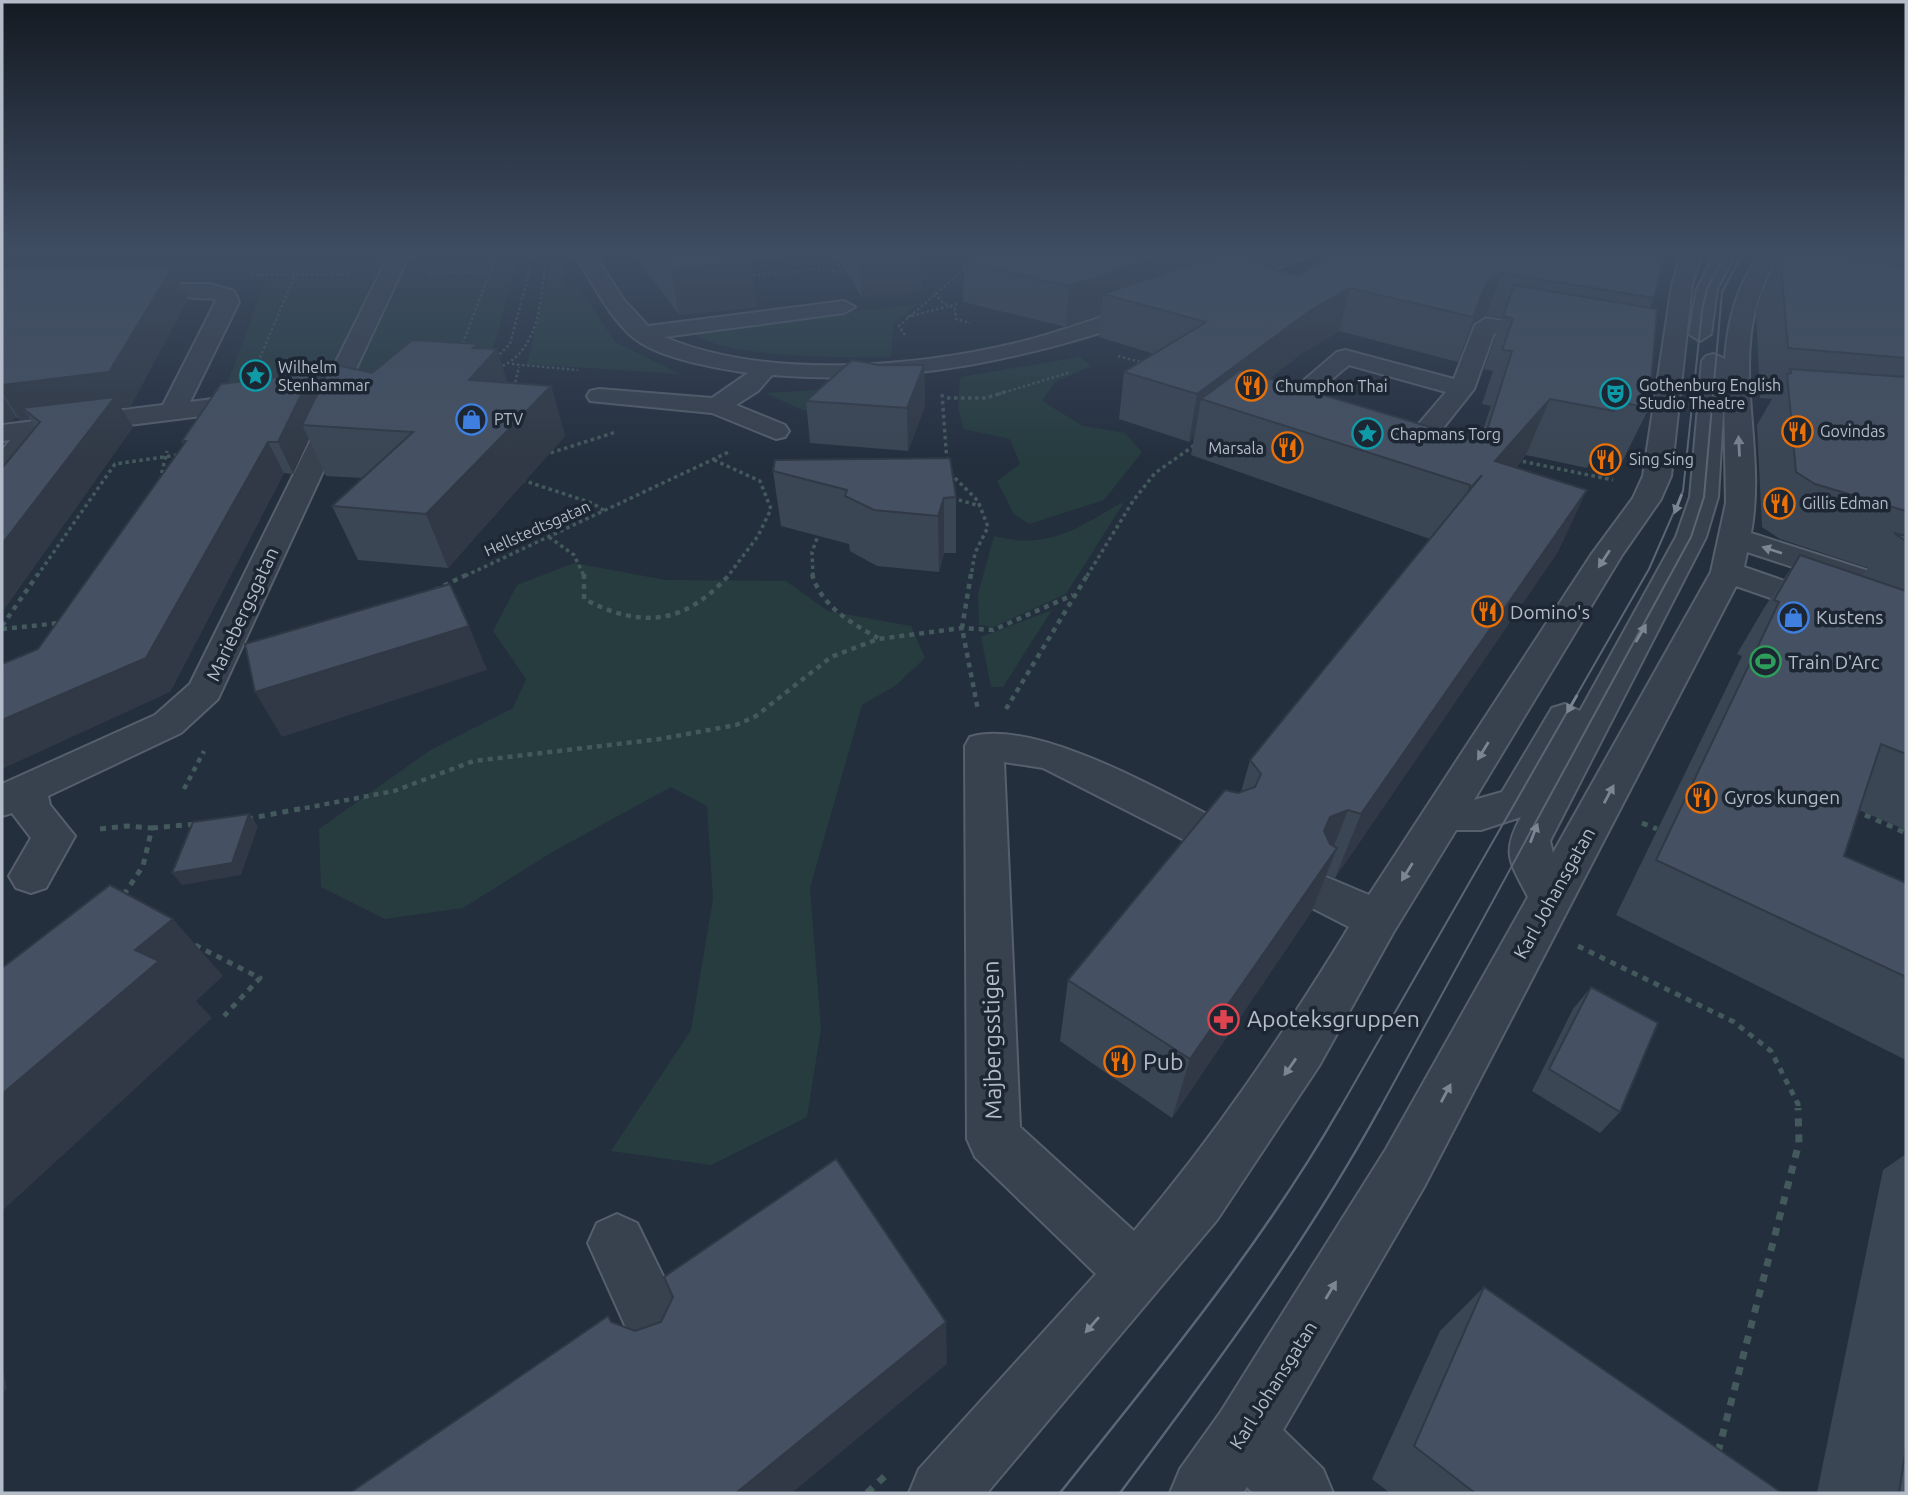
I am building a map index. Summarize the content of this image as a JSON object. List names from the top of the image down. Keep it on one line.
{"streets":{"street":["Mariebergsgatan","Karl Johansgatan","Majbergsstigen"],"path":["Hellstedtsgatan"]},"places":{"place":["Wilhelm Stenhammar","Chapmans Torg"],"restaurant":["Chumphon Thai","Govindas","Marsala","Sing Sing","Gillis Edman","Domino's","Gyros kungen","Pub"],"theatre":["Gothenburg English Studio Theatre"],"shop":["PTV","Kustens"],"sports":["Train D'Arc"],"pharmacy":["Apoteksgruppen"]}}
